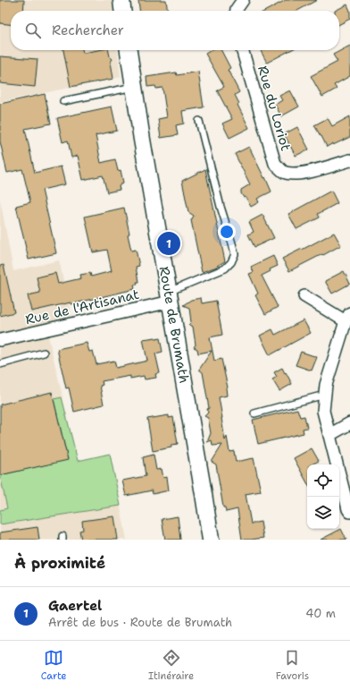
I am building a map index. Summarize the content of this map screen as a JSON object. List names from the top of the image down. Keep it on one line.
{"streets":{"main road":["Route de Brumath"],"street":["Rue du Loriot","Rue de l'Artisanat"]},"crossings":[["Rue de l'Artisanat","Route de Brumath"]],"page":{"search":"Rechercher","pins":"1","heading":"À proximité","list":[{"mark":"1","name":"Gaertel","note":"Arrêt de bus · Route de Brumath","value":"40 m"}],"nav":["Carte","Itinéraire","Favoris"]}}
